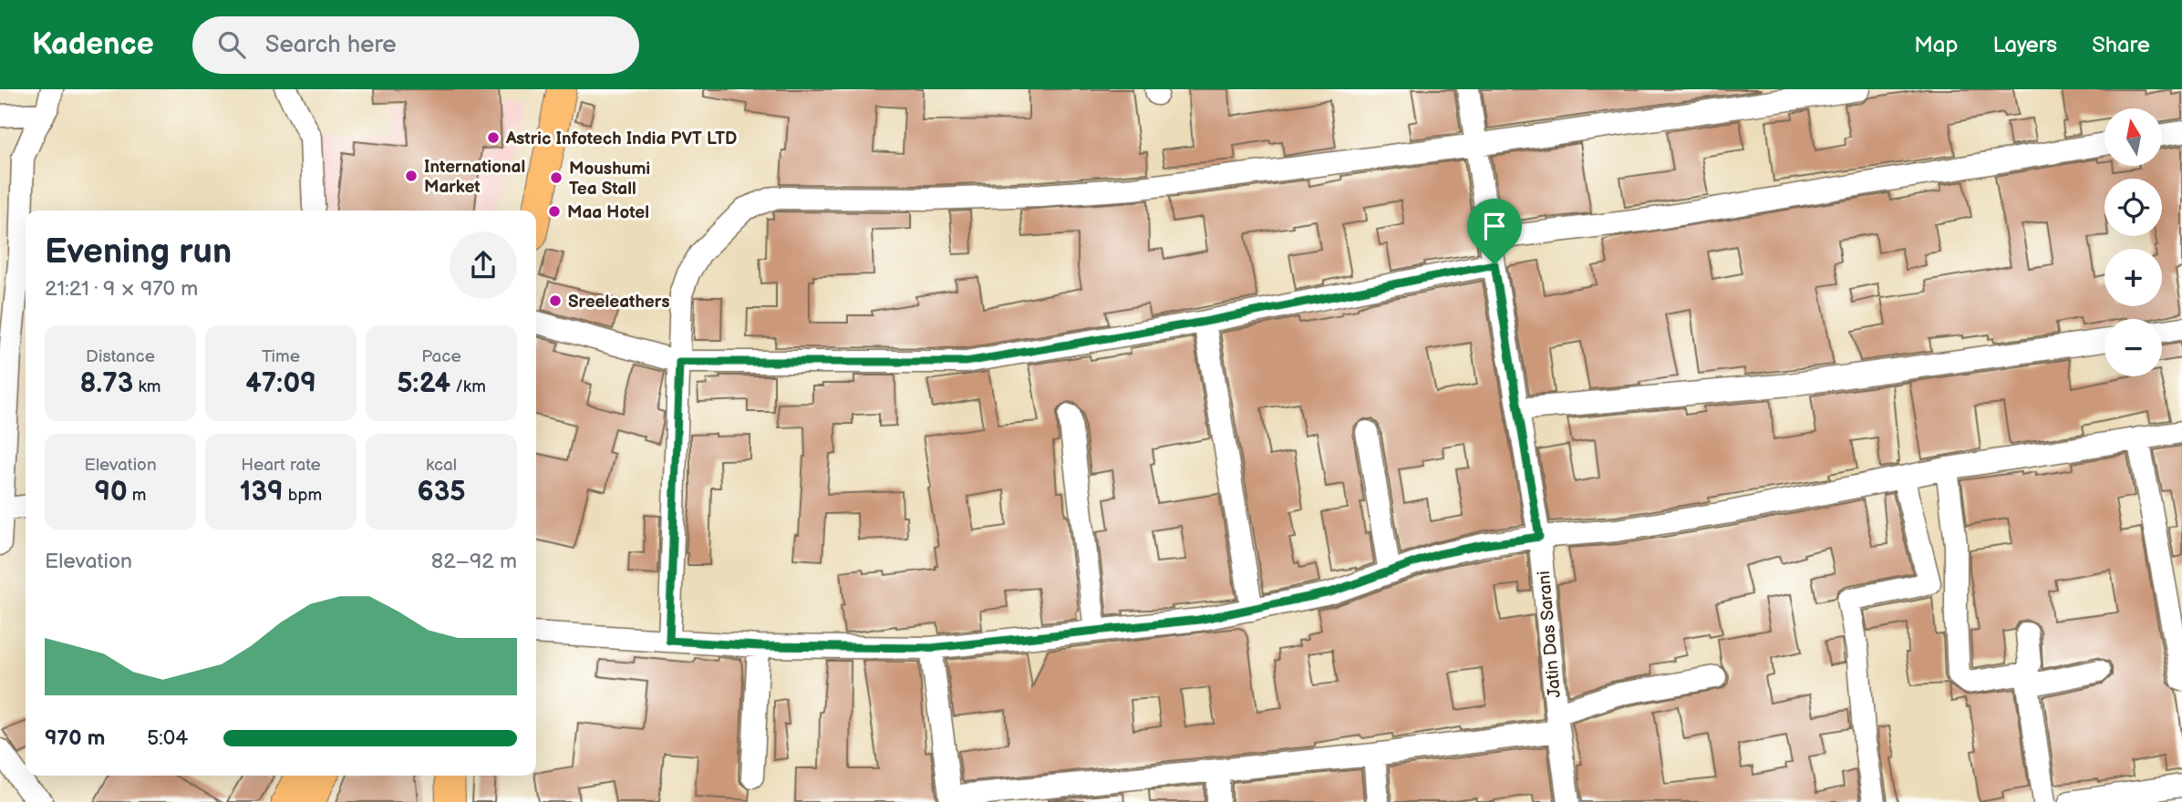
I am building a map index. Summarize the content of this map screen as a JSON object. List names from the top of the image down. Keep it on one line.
{"streets":{"street":["Jatin Das Sarani"]},"places":["Astric Infotech India PVT LTD","International Market","Moushumi Tea Stall","Maa Hotel","Sreeleathers"],"north":"top","page":{"header":"Kadence","search":"Search here","nav":["Map","Layers","Share"],"map_buttons":["+","−"],"heading":["Evening run","21:21 · 9 × 970 m"],"stats":[["Distance","8.73 km"],["Time","47:09"],["Pace","5:24 /km"],["Elevation","90 m"],["Heart rate","139 bpm"],["kcal","635"]],"chart":["Elevation","82–92 m"],"list":[{"name":"970 m","note":"5:04"}]}}
